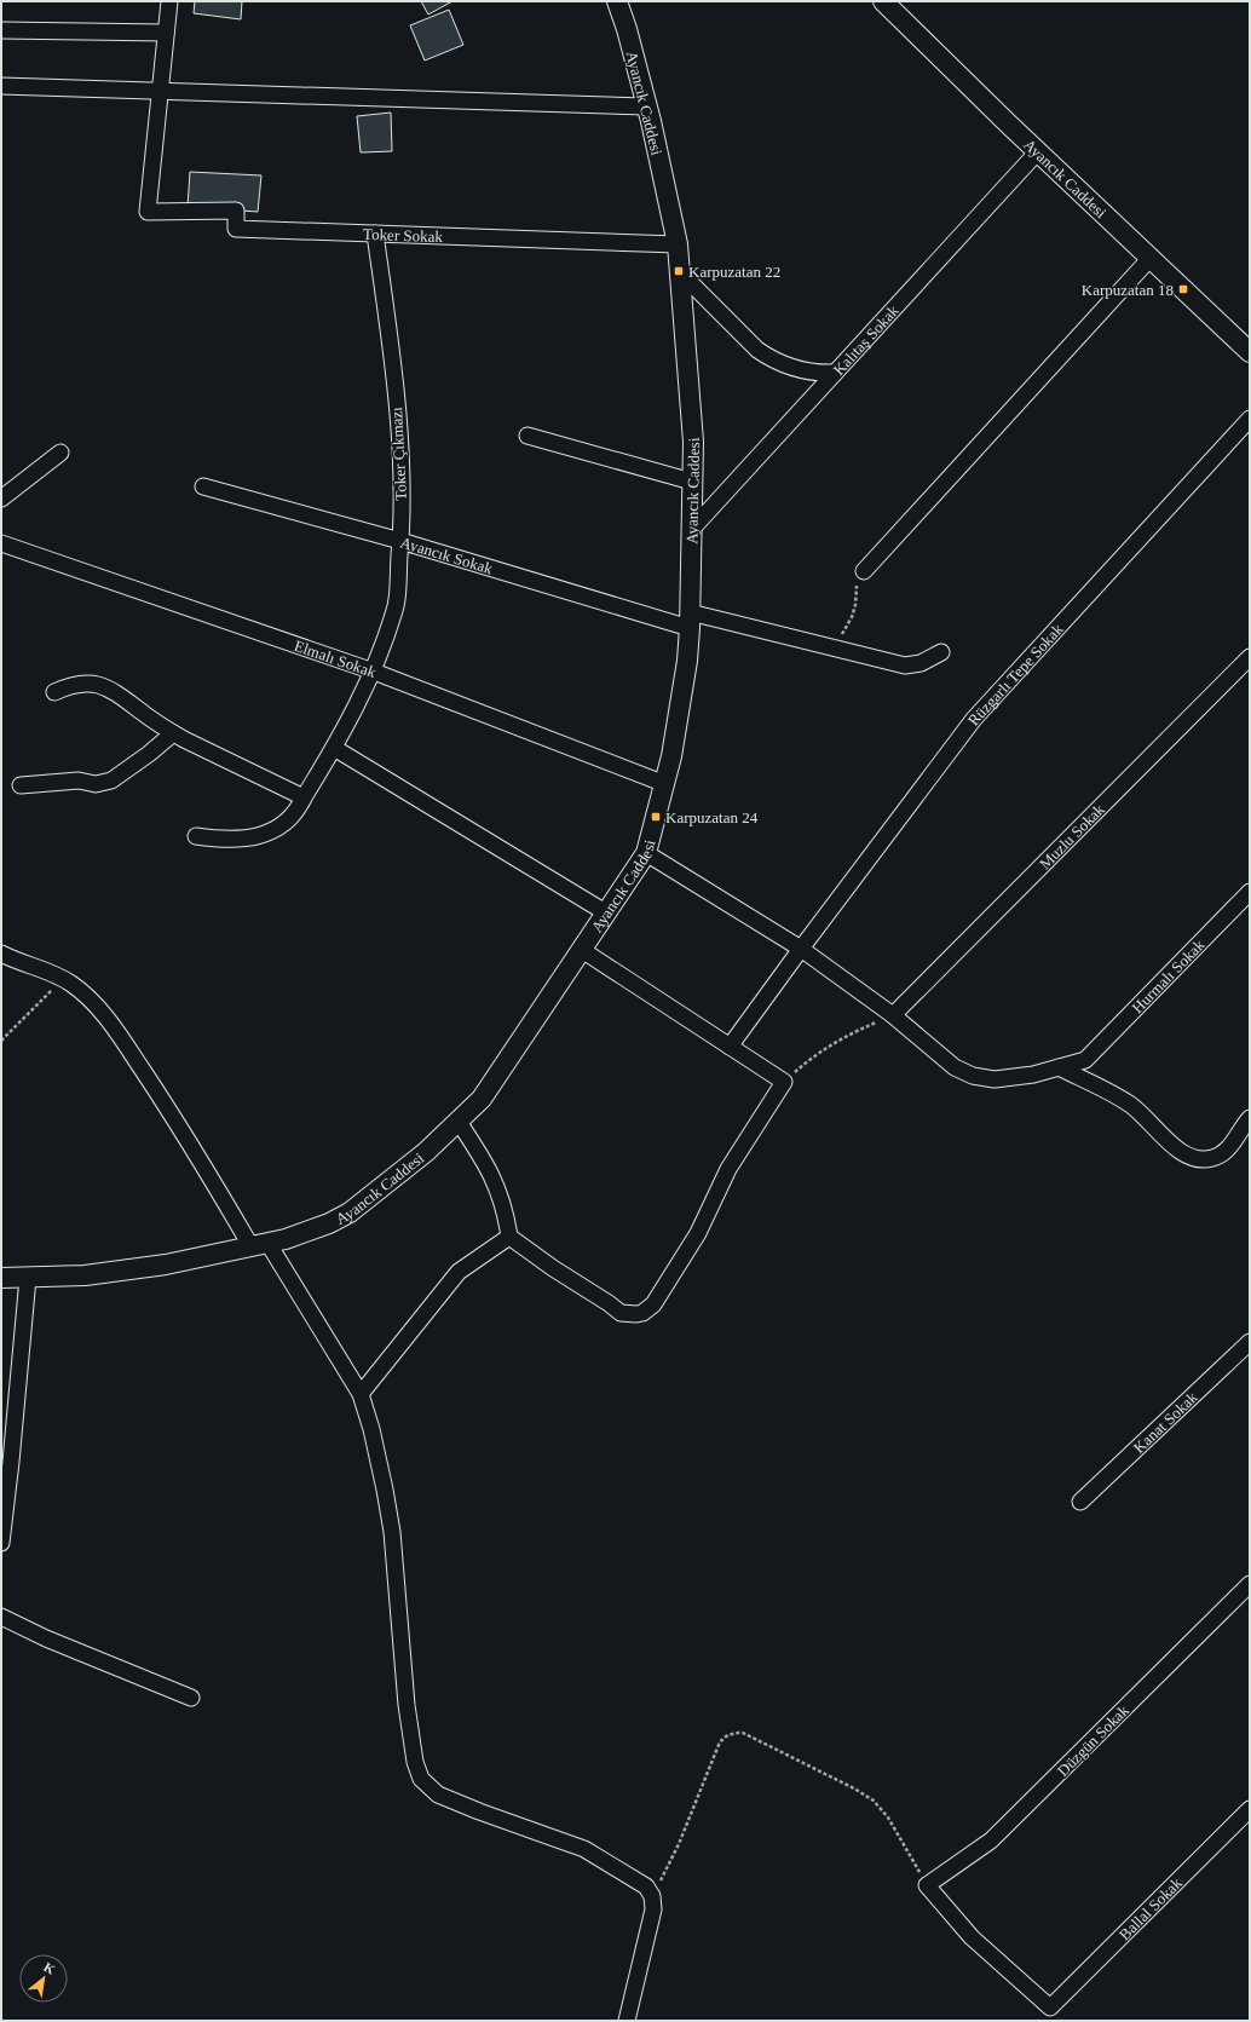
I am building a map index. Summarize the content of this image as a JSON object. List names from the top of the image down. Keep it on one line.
{"streets":{"street":["Ayancık Caddesi","Toker Sokak","Kalıtaş Sokak","Toker Çıkmazı","Ayancık Sokak","Elmalı Sokak","Rüzgarlı Tepe Sokak","Muzlu Sokak","Hurmalı Sokak","Kanat Sokak","Düzgün Sokak","Ballal Sokak"]},"crossings":[["Ayancık Caddesi","Toker Sokak"],["Ayancık Caddesi","Kalıtaş Sokak"],["Ayancık Caddesi","Ayancık Sokak"],["Ayancık Caddesi","Elmalı Sokak"],["Toker Sokak","Toker Çıkmazı"],["Toker Çıkmazı","Ayancık Sokak"],["Toker Çıkmazı","Elmalı Sokak"],["Düzgün Sokak","Ballal Sokak"]],"places":{"transit":["Karpuzatan 22","Karpuzatan 18","Karpuzatan 24"]},"north":"top right"}
